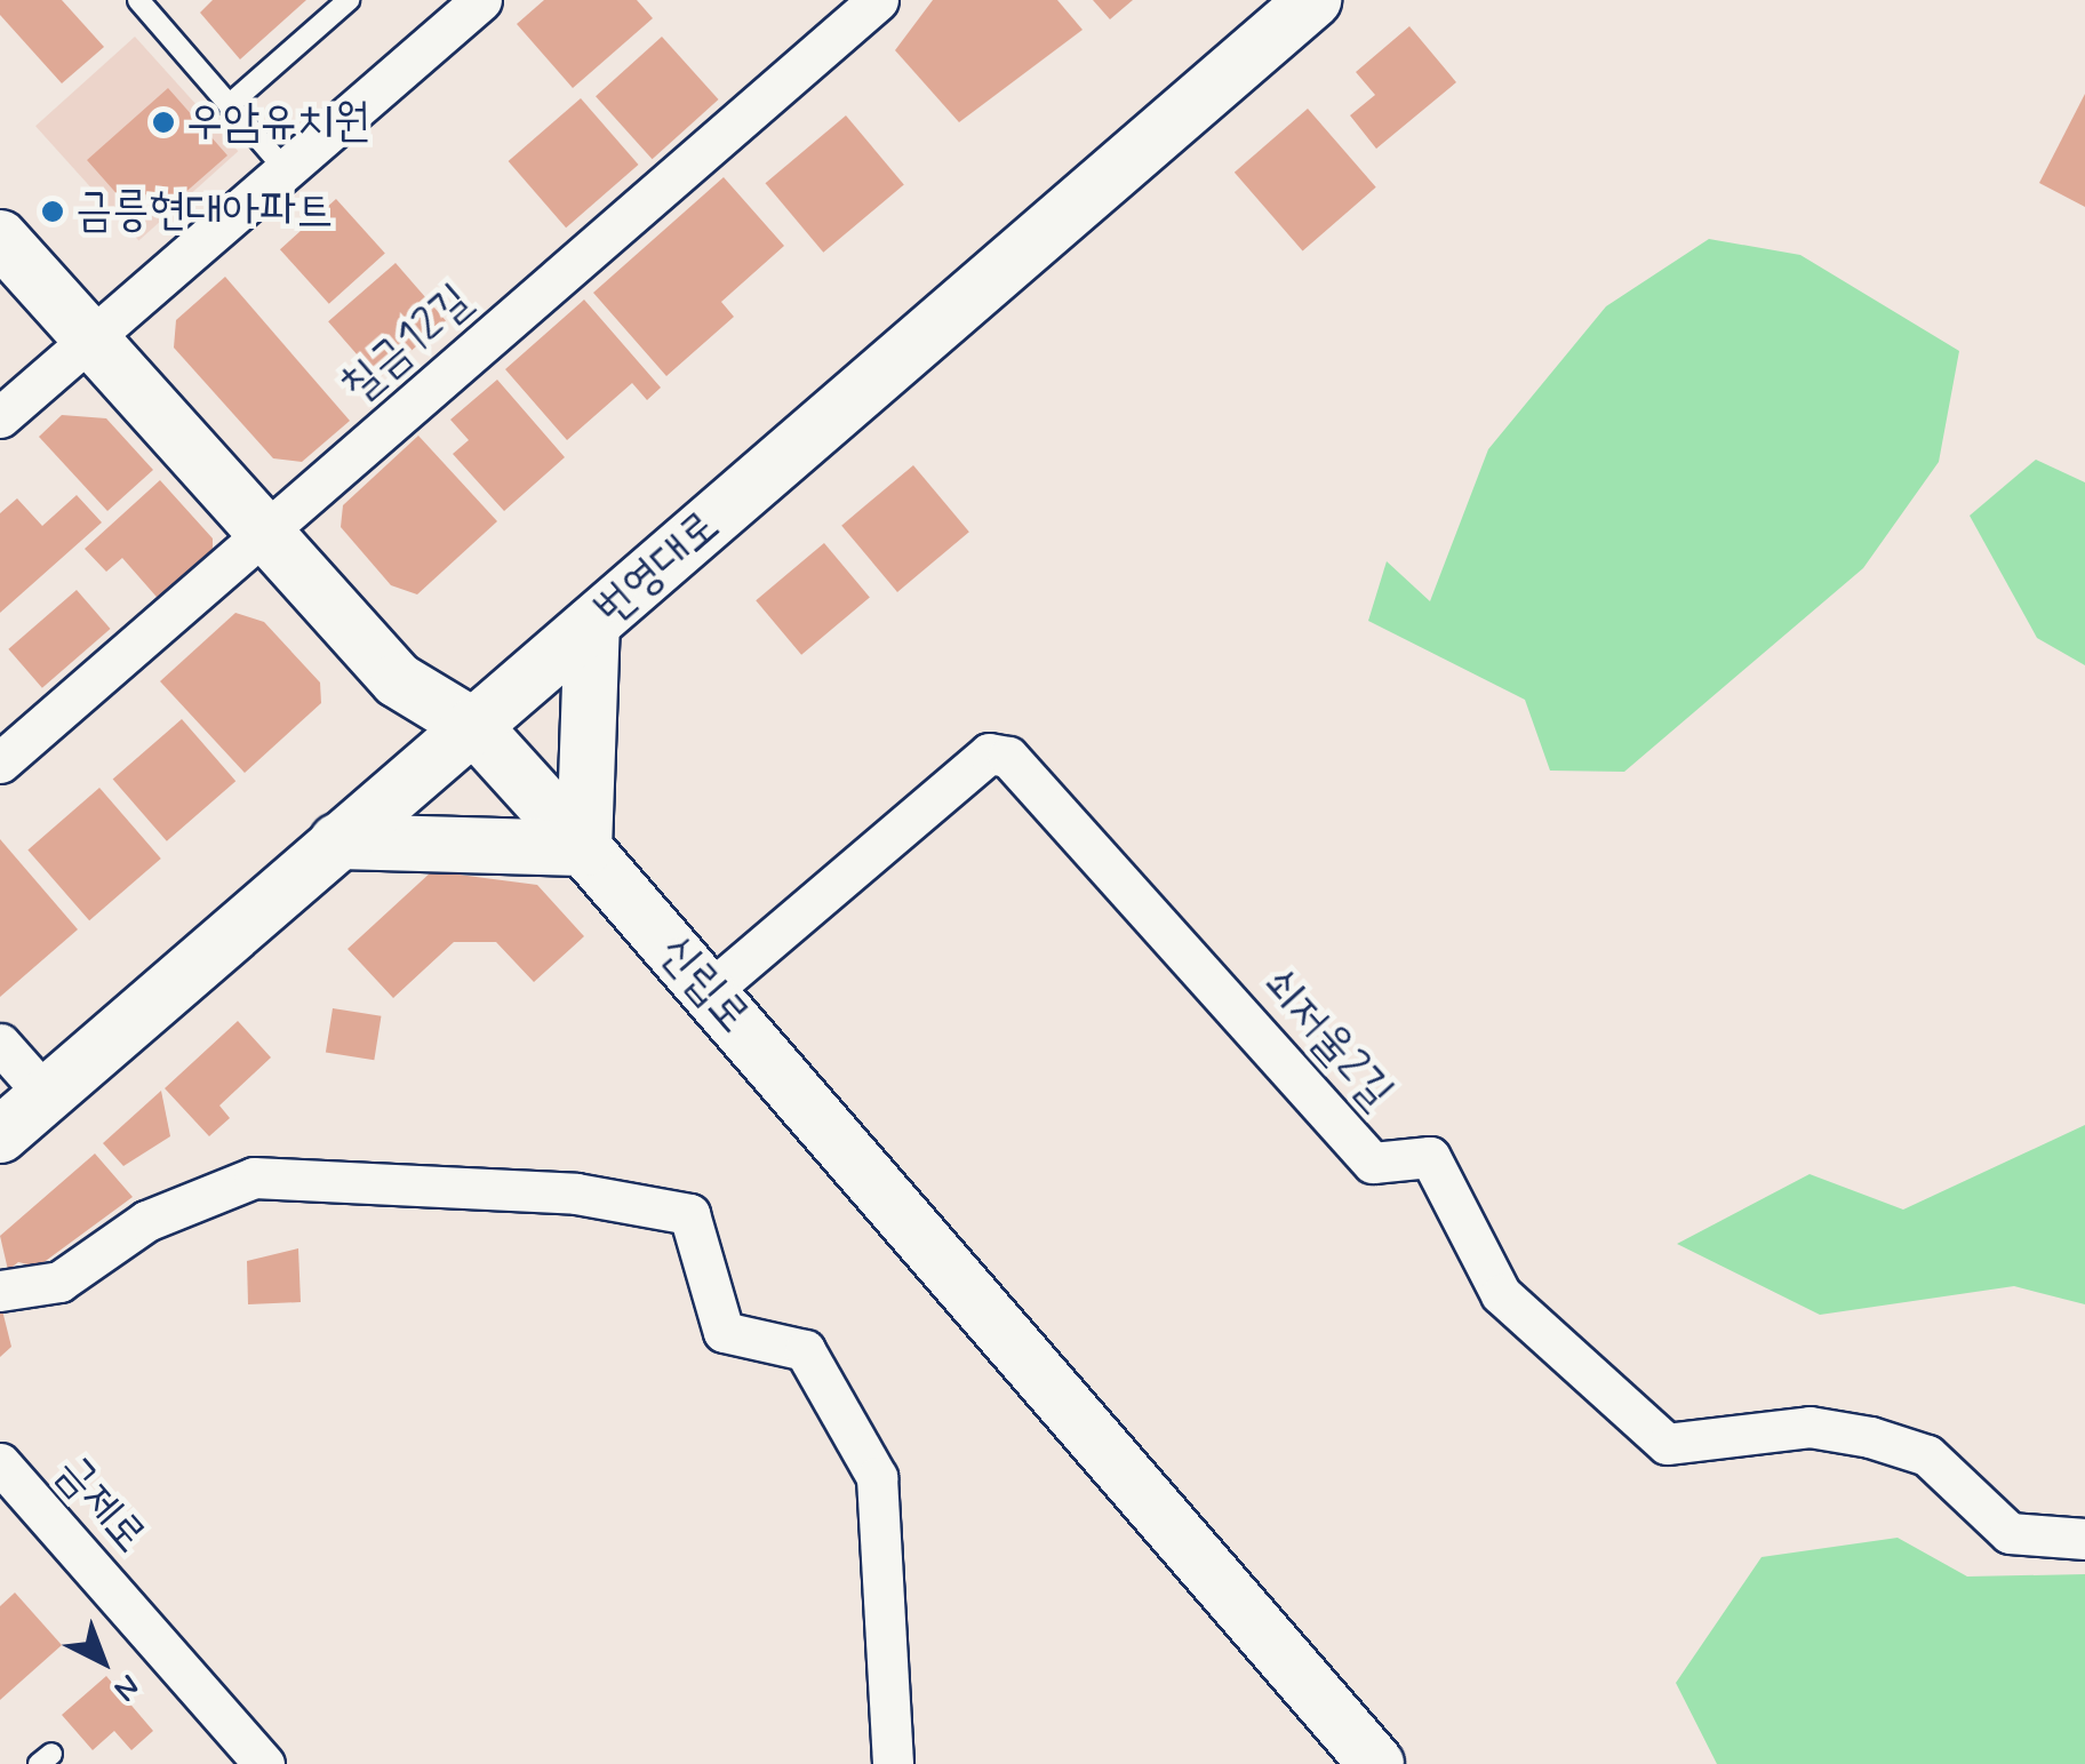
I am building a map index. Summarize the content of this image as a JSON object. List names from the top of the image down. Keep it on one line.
{"streets":{"street":["칠금12길","번영대로","신립로","쇠저울2길","금제로"]},"crossings":[["칠금12길","신립로"],["번영대로","신립로"],["신립로","쇠저울2길"]],"places":["우암유치원","금릉현대아파트"],"north":"bottom right"}
